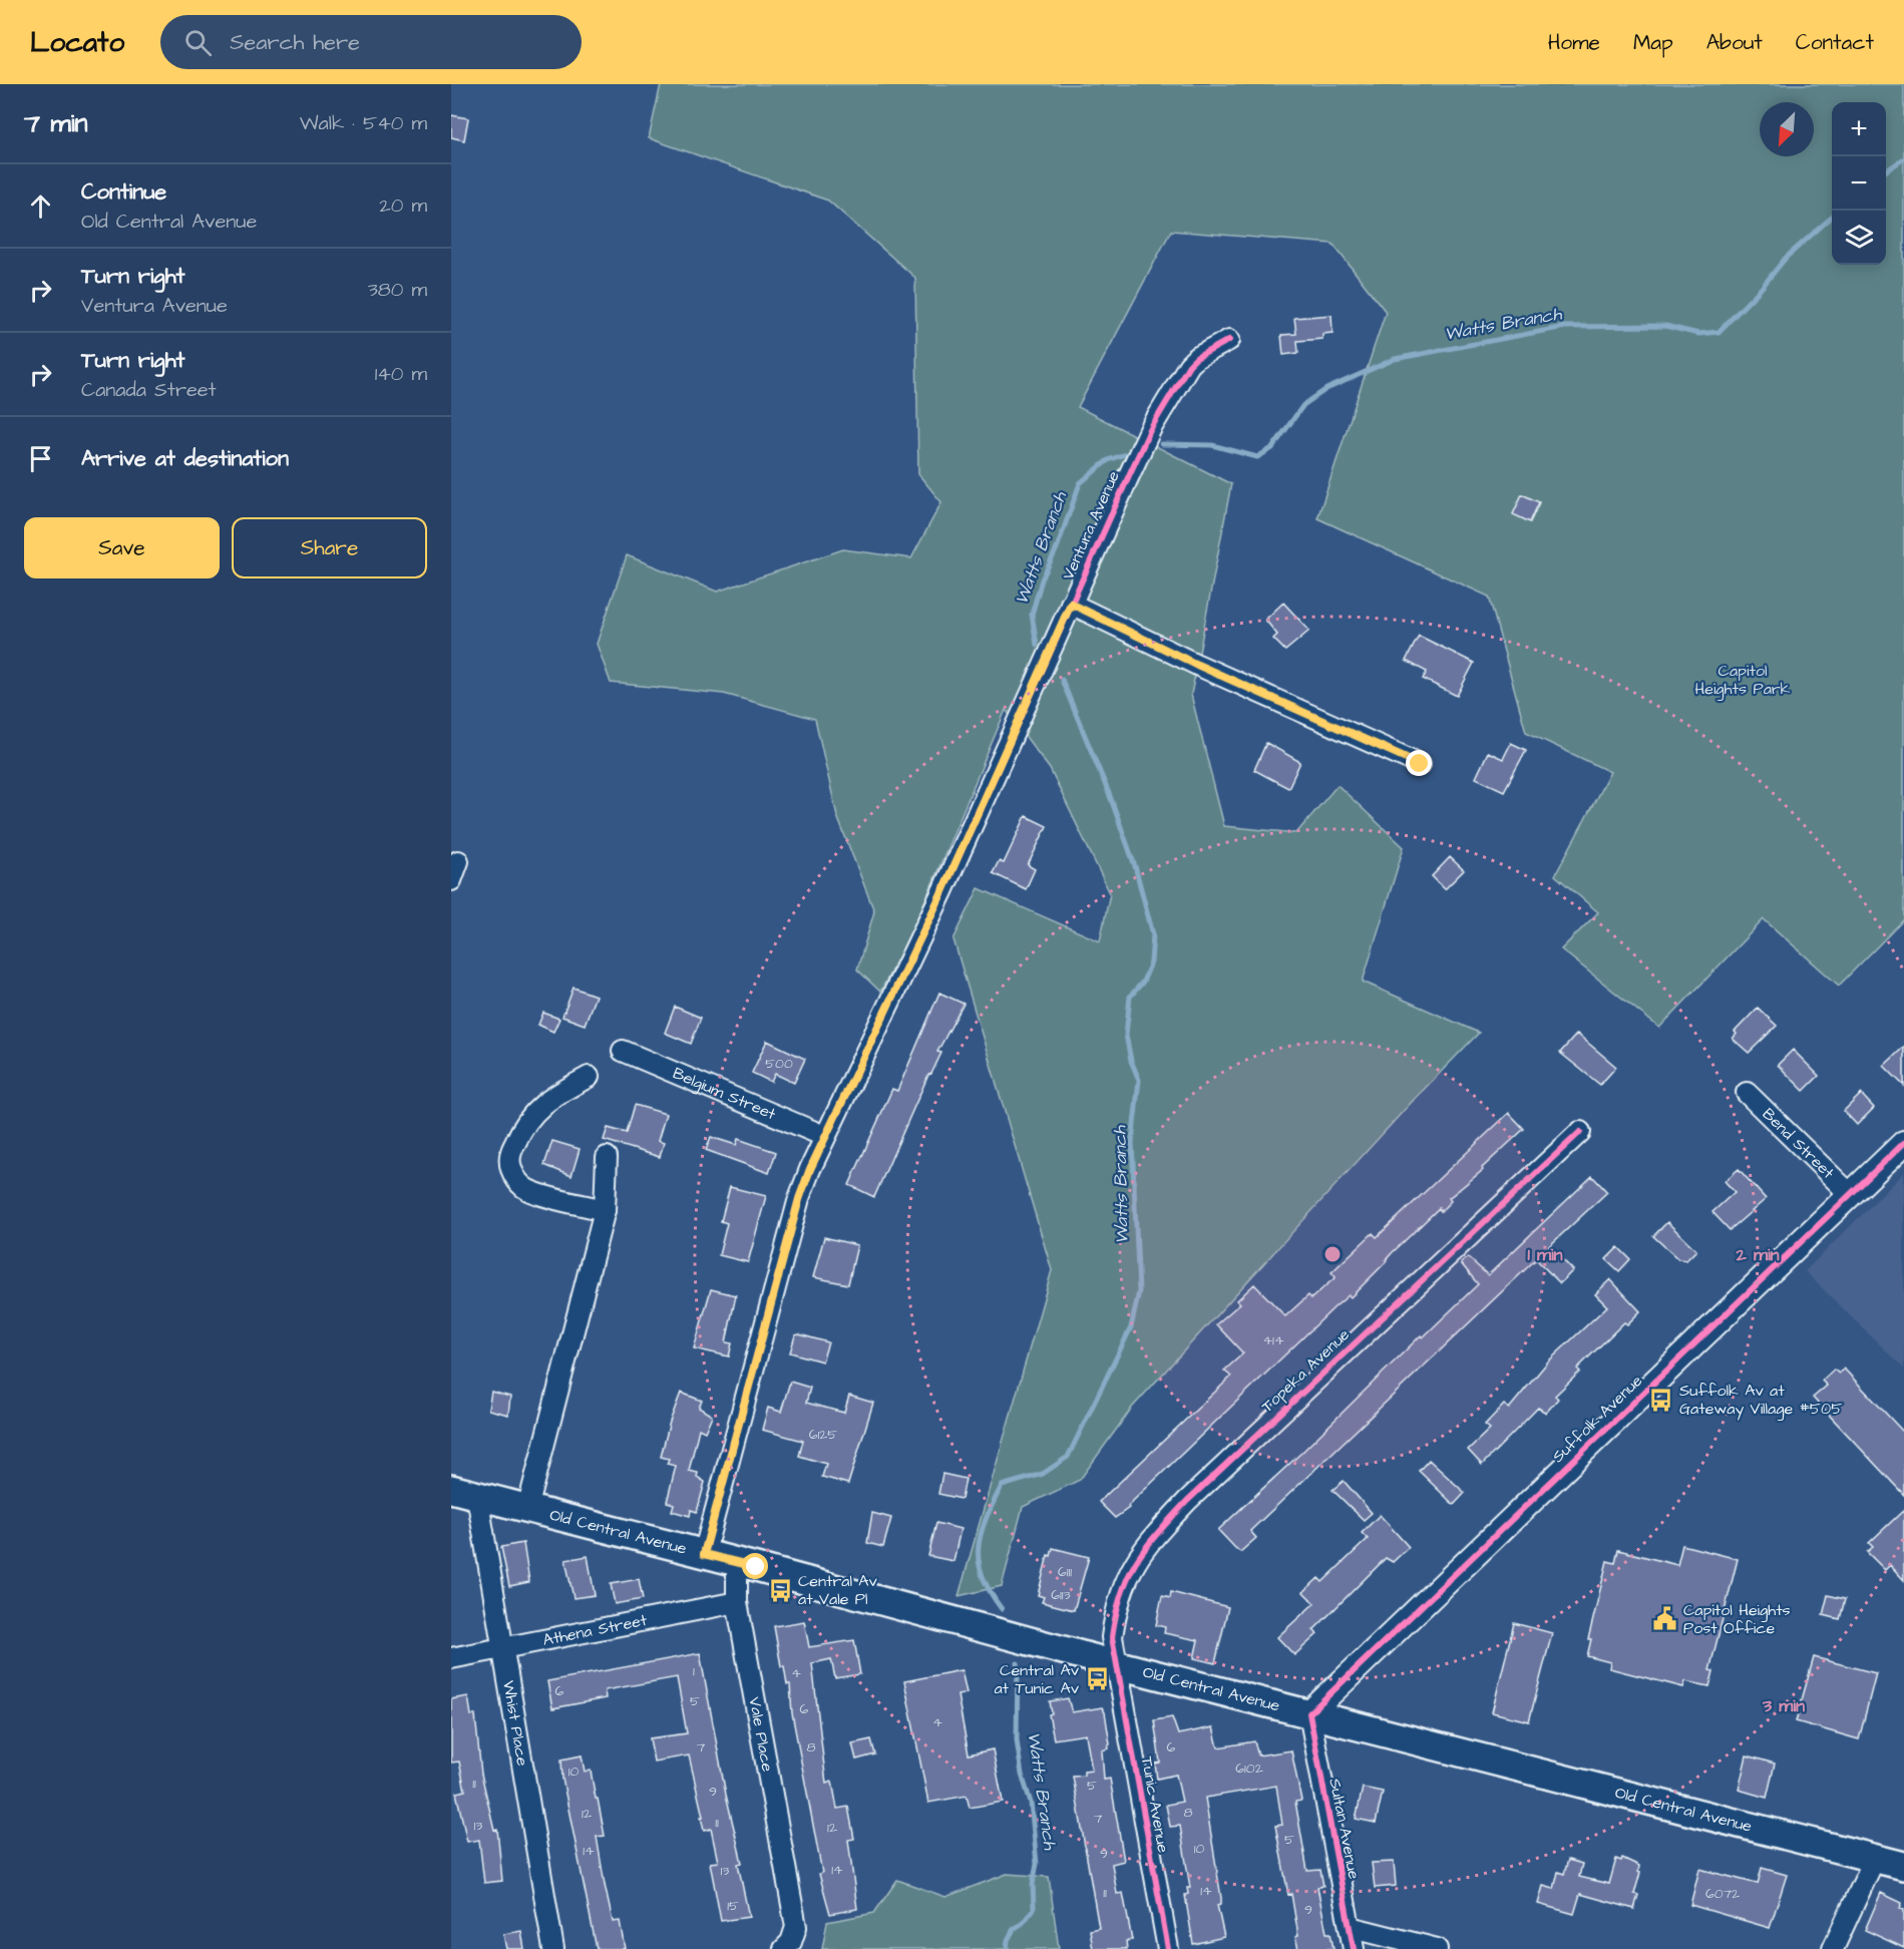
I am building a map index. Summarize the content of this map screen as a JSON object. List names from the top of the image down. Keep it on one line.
{"streets":{"main road":["Old Central Avenue"],"street":["Ventura Avenue","Belgium Street","Bend Street","Topeka Avenue","Suffolk Avenue","Athena Street","Whist Place","Vale Place","Tunic Avenue","Sultan Avenue"]},"crossings":[["Ventura Avenue","Belgium Street"],["Ventura Avenue","Old Central Avenue"],["Bend Street","Suffolk Avenue"],["Topeka Avenue","Old Central Avenue"],["Topeka Avenue","Tunic Avenue"],["Suffolk Avenue","Old Central Avenue"],["Suffolk Avenue","Sultan Avenue"],["Old Central Avenue","Whist Place"],["Old Central Avenue","Vale Place"],["Old Central Avenue","Tunic Avenue"],["Old Central Avenue","Sultan Avenue"],["Athena Street","Whist Place"],["Athena Street","Vale Place"]],"water":["Watts Branch"],"parks":["Capitol Heights Park"],"places":{"bus stop":["Suffolk Av at Gateway Village #505","Central Av at Vale Pl","Central Av at Tunic Av"],"public building":["Capitol Heights Post Office"]},"house_numbers":["500","414","6125","6111","6113","1","4","6","5","6","4","7","8","6","6102","10","11","5","9","8","12","7","11","13","12","5","10","14","9","14","13","14","11","6072","15","9"],"north":"bottom left","page":{"header":"Locato","search":"Search here","nav":["Home","Map","About","Contact"],"heading":["7 min","Walk · 540 m"],"map_buttons":["+","−"],"list":[["Continue","Old Central Avenue","20 m"],["Turn right","Ventura Avenue","380 m"],["Turn right","Canada Street","140 m"],"Arrive at destination"],"buttons":["Save","Share"]},"rings":["1 min","2 min","3 min"]}
